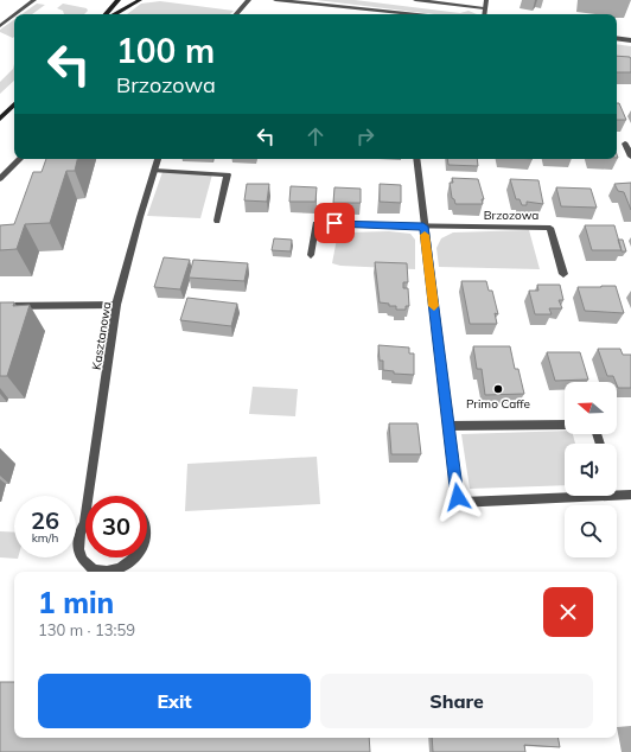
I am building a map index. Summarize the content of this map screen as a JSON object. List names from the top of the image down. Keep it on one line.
{"streets":{"street":["Brzozowa","Kasztanowa"]},"places":["Primo Caffe"],"north":"left","page":{"turn":["100 m","Brzozowa"],"speed":"26 km/h","limit":"30","heading":["1 min","130 m · 13:59"],"buttons":["Exit","Share"]}}
